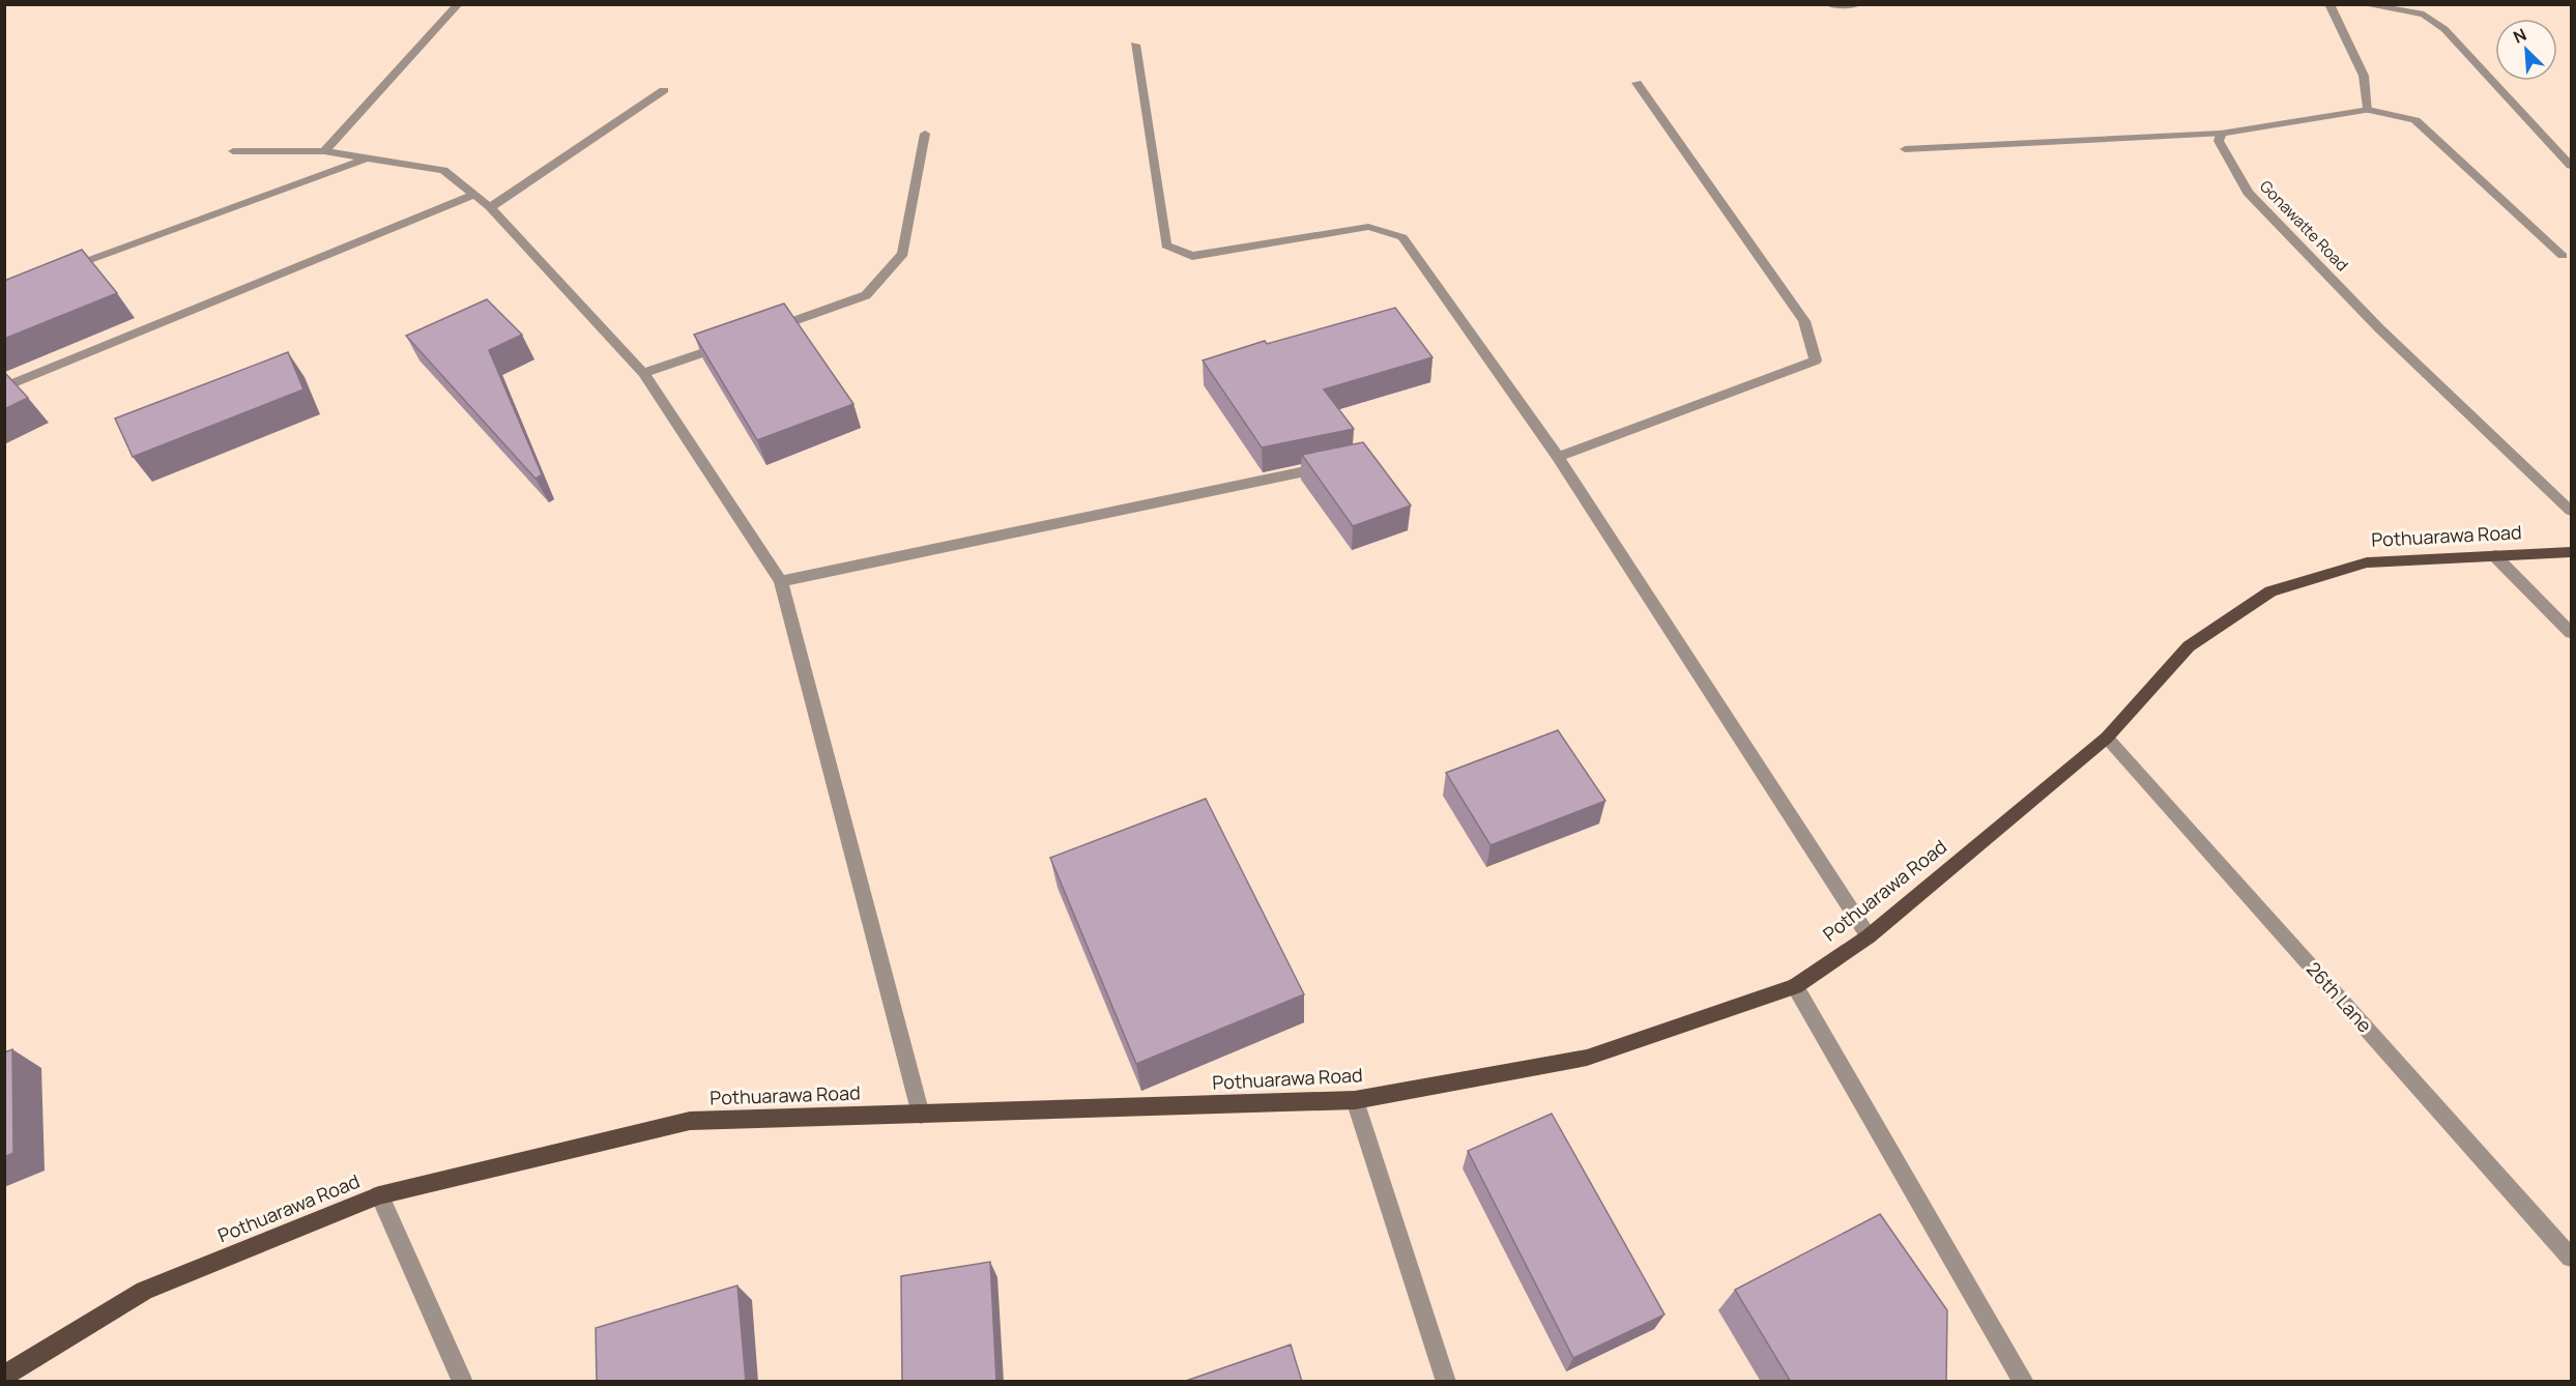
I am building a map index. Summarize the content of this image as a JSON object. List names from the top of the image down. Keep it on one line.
{"streets":{"main road":["Pothuarawa Road"],"street":["Gonawatte Road","26th Lane"]},"crossings":[["Pothuarawa Road","26th Lane"]],"north":"top left"}
